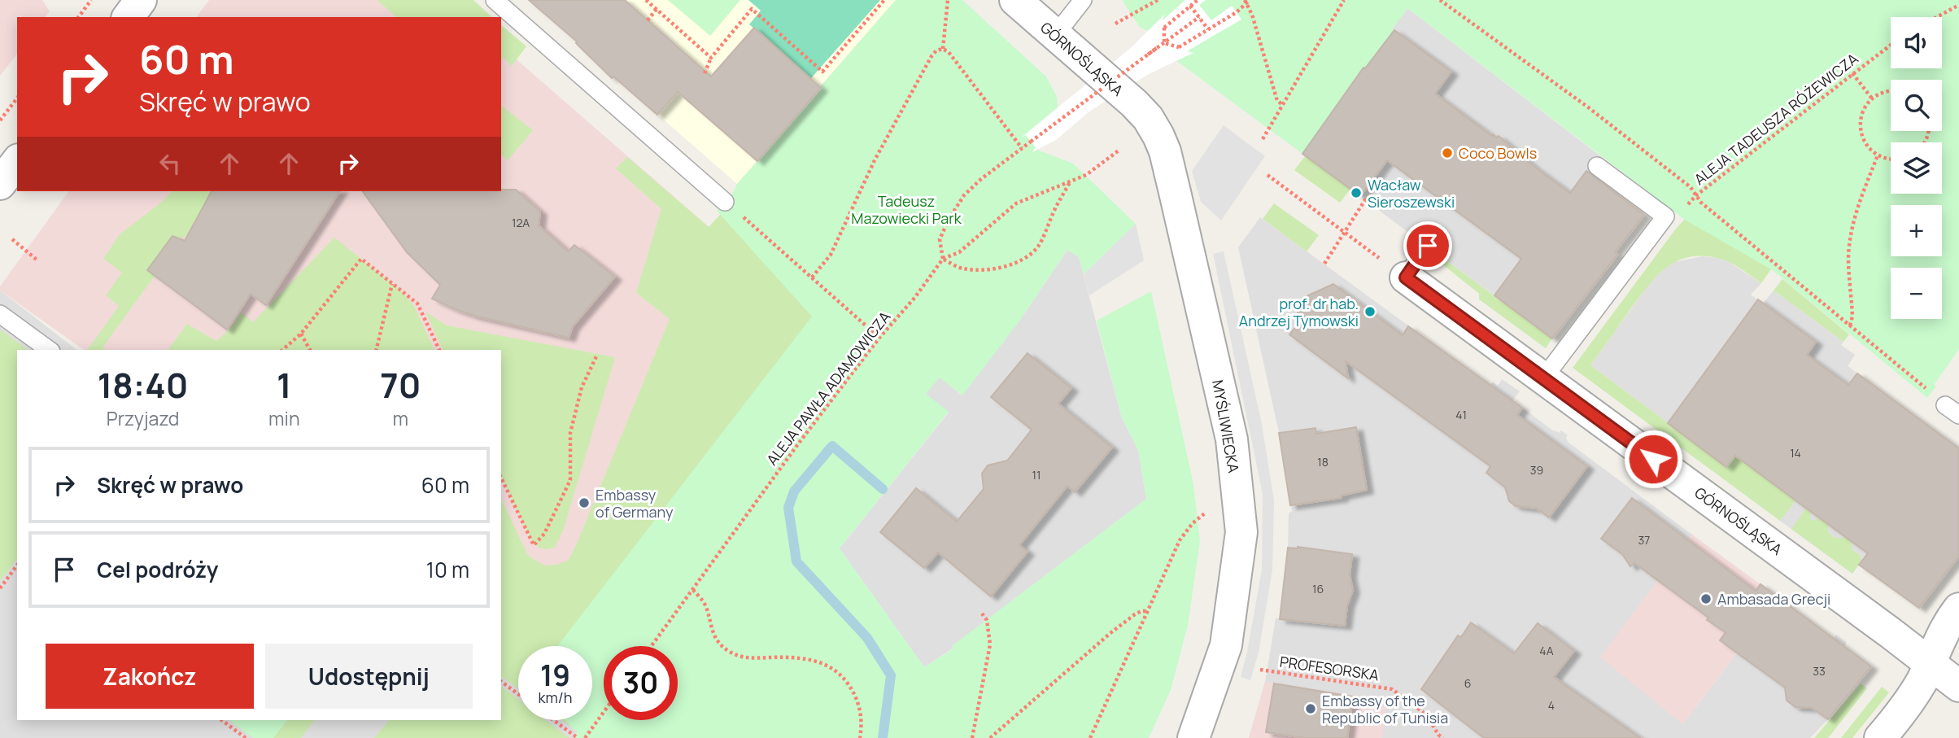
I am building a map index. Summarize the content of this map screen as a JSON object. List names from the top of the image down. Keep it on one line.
{"streets":{"street":["GÓRNOŚLĄSKA","MYŚLIWIECKA"],"path":["ALEJA TADEUSZA RÓŻEWICZA","ALEJA PAWŁA ADAMOWICZA","PROFESORSKA"]},"crossings":[["GÓRNOŚLĄSKA","MYŚLIWIECKA"]],"parks":["Tadeusz Mazowiecki Park"],"places":["Coco Bowls","Wacław Sieroszewski","prof. dr hab. Andrzej Tymowski","Embassy of Germany","Ambasada Grecji","Embassy of the Republic of Tunisia"],"house_numbers":["12A","41","14","18","39","11","37","16","4A","33","6","4"],"page":{"map_buttons":["+","−"],"turn":["60 m","Skręć w prawo"],"eta":["18:40","Przyjazd","1","min","70","m"],"list":[{"name":"Skręć w prawo","value":"60 m"},{"name":"Cel podróży","value":"10 m"}],"buttons":["Zakończ","Udostępnij"],"speed":"19 km/h","limit":"30"}}
